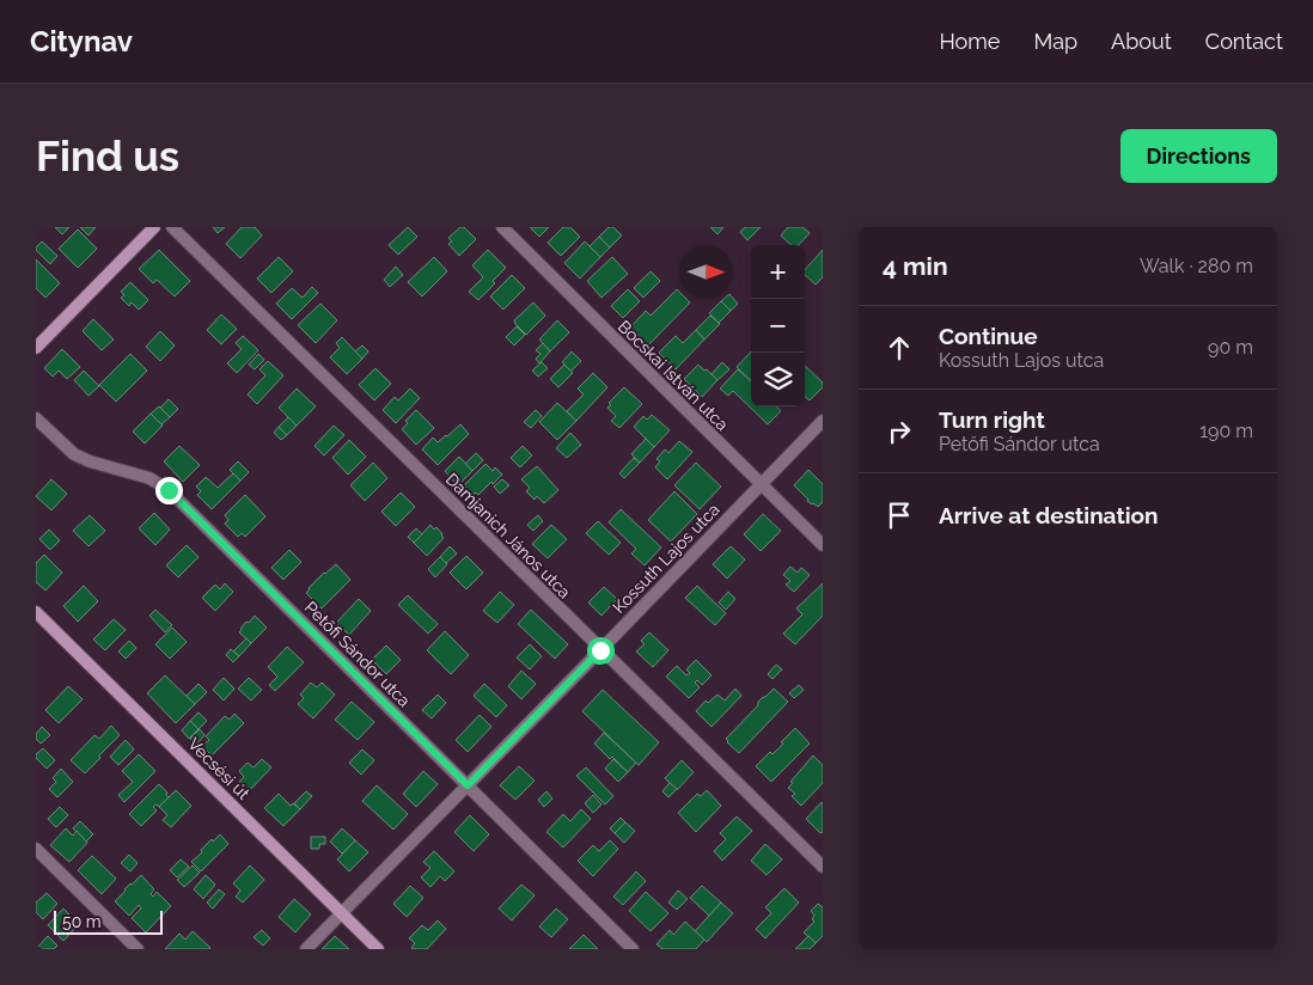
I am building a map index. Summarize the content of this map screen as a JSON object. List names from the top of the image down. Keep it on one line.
{"streets":{"main road":["Vecsési út"],"street":["Bocskai István utca","Damjanich János utca","Kossuth Lajos utca","Petőfi Sándor utca"]},"crossings":[["Bocskai István utca","Kossuth Lajos utca"],["Damjanich János utca","Kossuth Lajos utca"],["Kossuth Lajos utca","Petőfi Sándor utca"],["Kossuth Lajos utca","Vecsési út"]],"scale_bar":"50 m","north":"right","page":{"header":"Citynav","nav":["Home","Map","About","Contact"],"buttons":"Directions","title":"Find us","heading":["4 min","Walk · 280 m"],"map_buttons":["+","−"],"list":[["Continue","Kossuth Lajos utca","90 m"],["Turn right","Petőfi Sándor utca","190 m"],"Arrive at destination"],"scale":"50 m"}}
